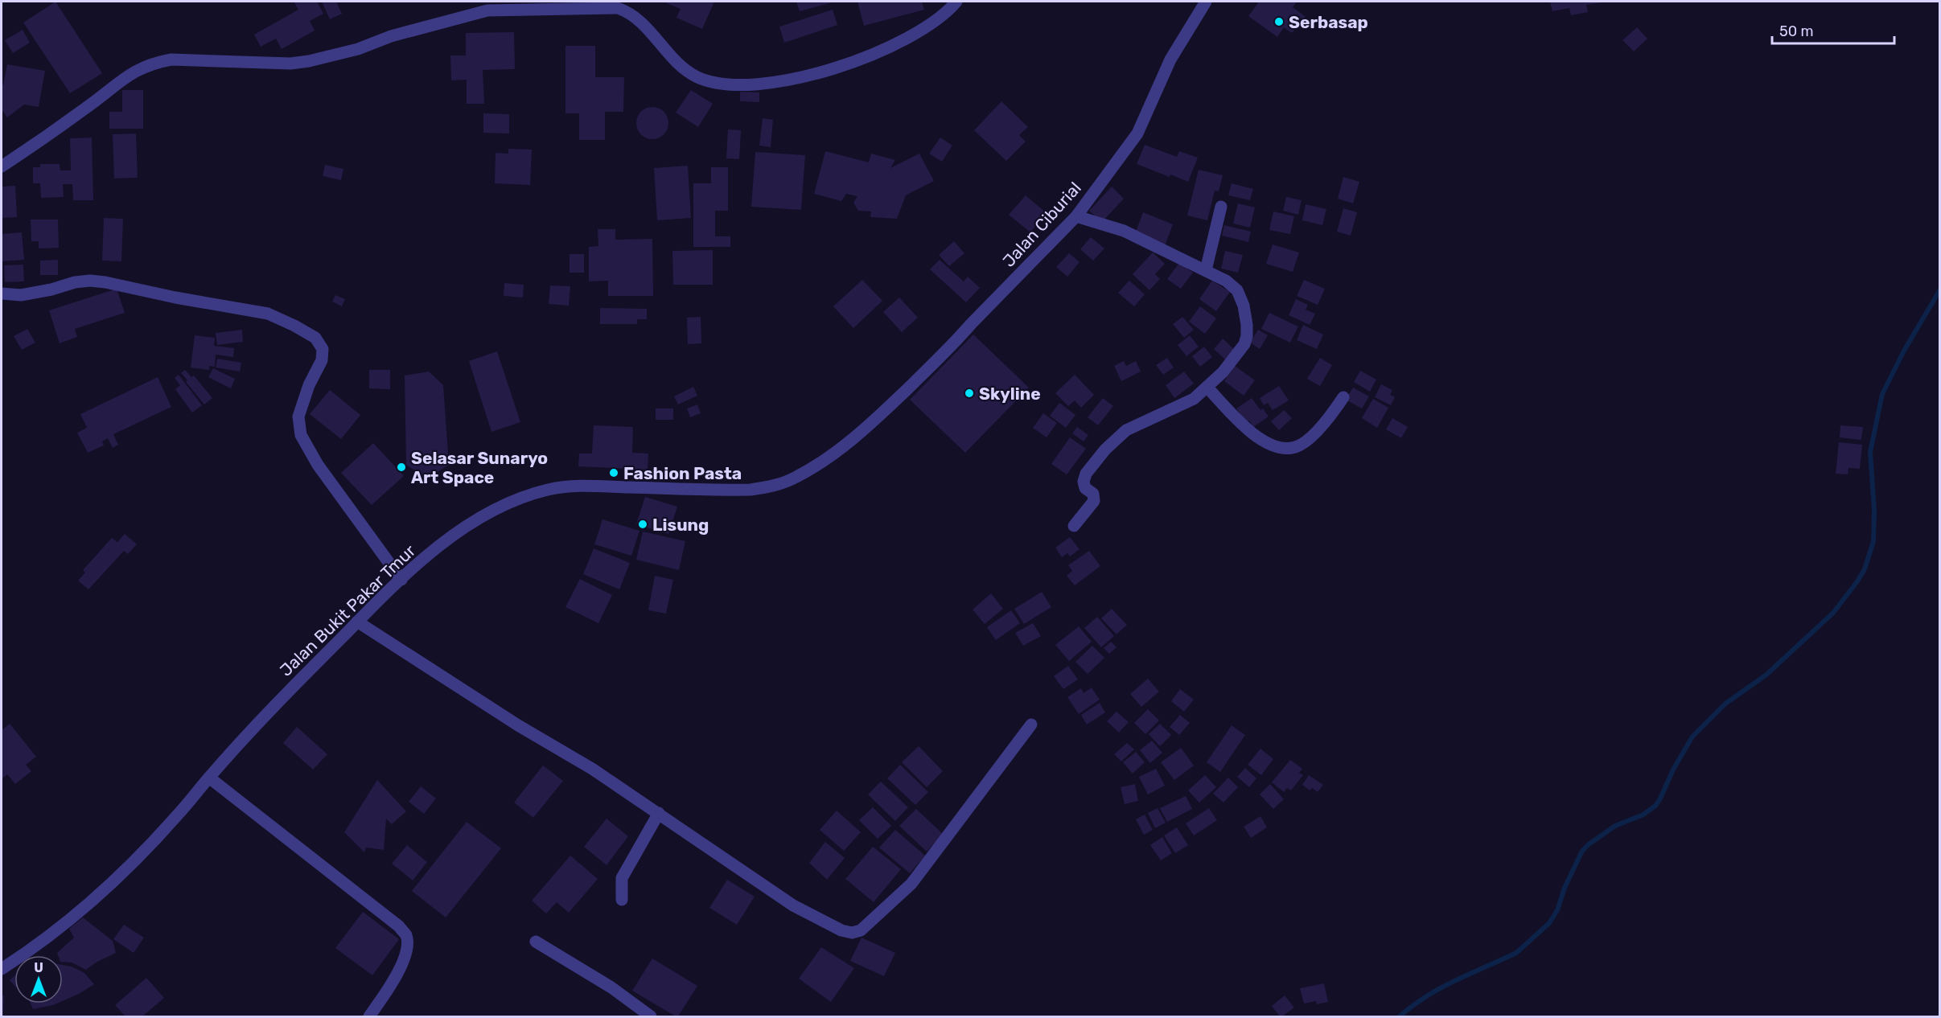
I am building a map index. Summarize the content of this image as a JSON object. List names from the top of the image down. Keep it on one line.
{"streets":{"street":["Jalan Ciburial","Jalan Bukit Pakar Tmur"]},"crossings":[["Jalan Ciburial","Jalan Bukit Pakar Tmur"]],"places":["Serbasap","Skyline","Selasar Sunaryo Art Space","Fashion Pasta","Lisung"],"scale_bar":"50 m","north":"top"}
